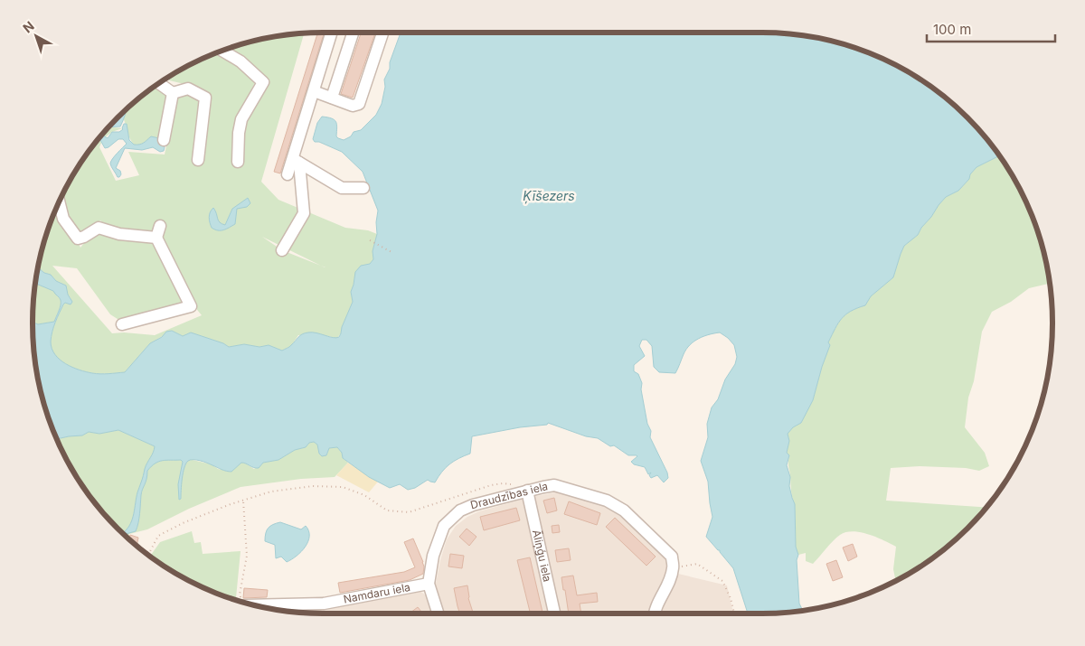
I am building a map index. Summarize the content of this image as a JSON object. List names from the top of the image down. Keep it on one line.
{"streets":{"street":["Draudzības iela","Āliņģu iela","Namdaru iela"]},"crossings":[["Draudzības iela","Āliņģu iela"],["Draudzības iela","Namdaru iela"]],"water":["Ķīšezers"],"scale_bar":"100 m","north":"top left"}
